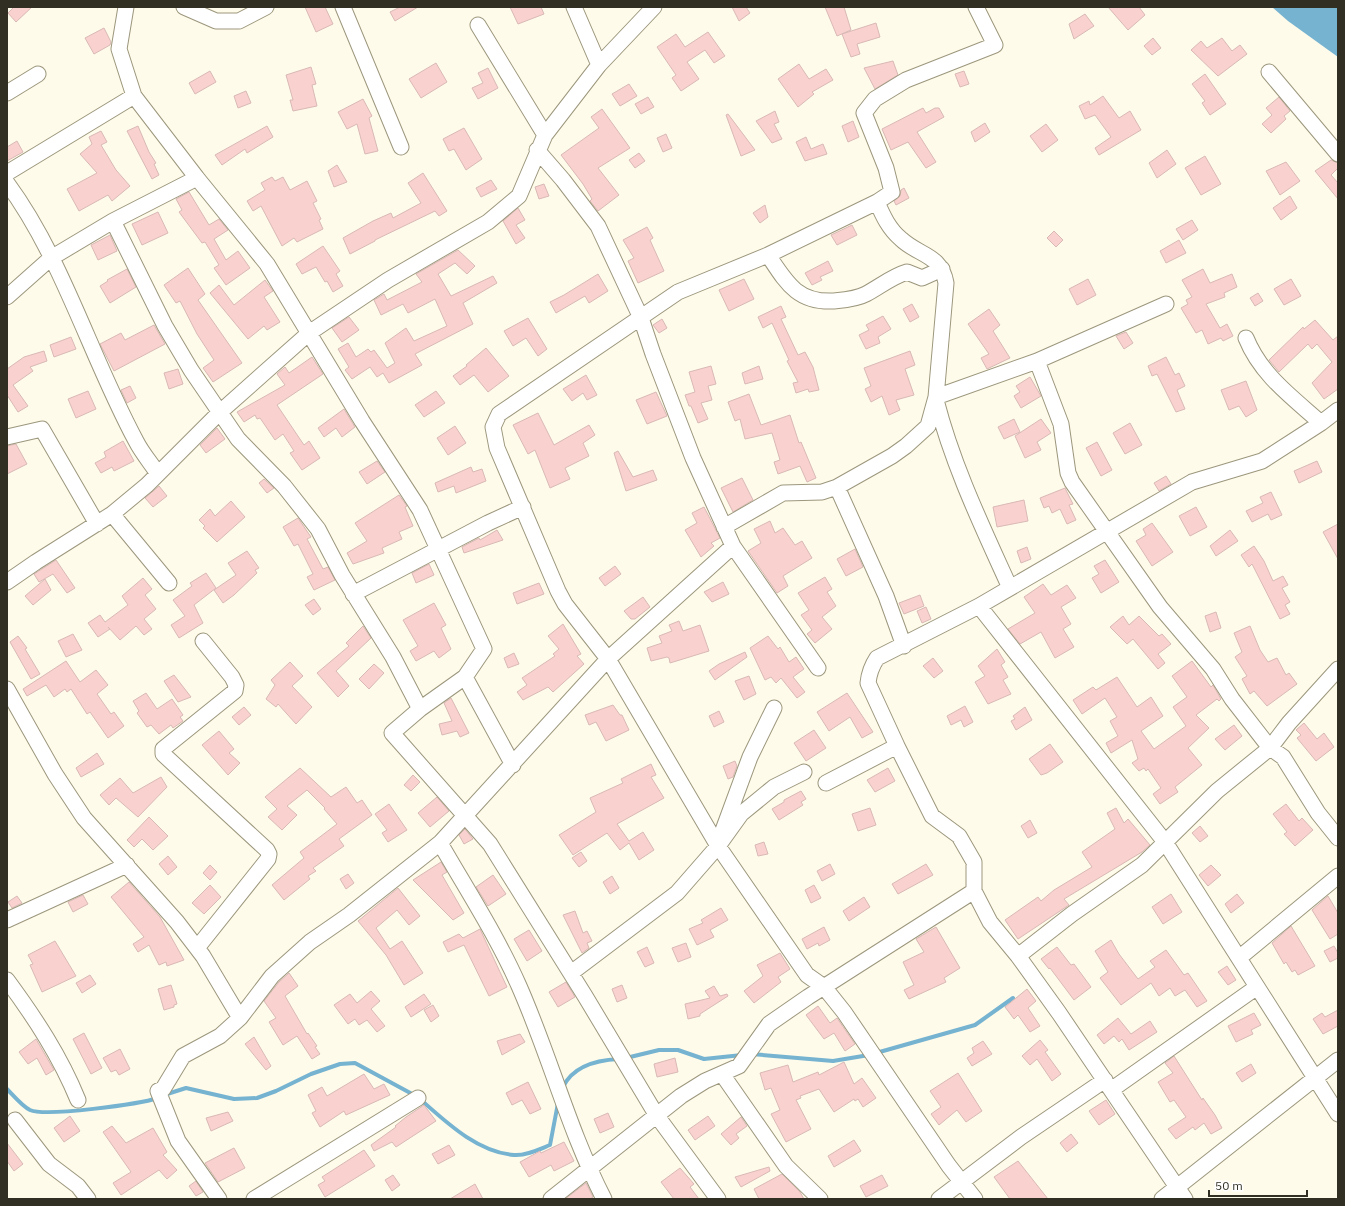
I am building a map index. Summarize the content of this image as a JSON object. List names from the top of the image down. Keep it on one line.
{"scale_bar":"50 m"}
